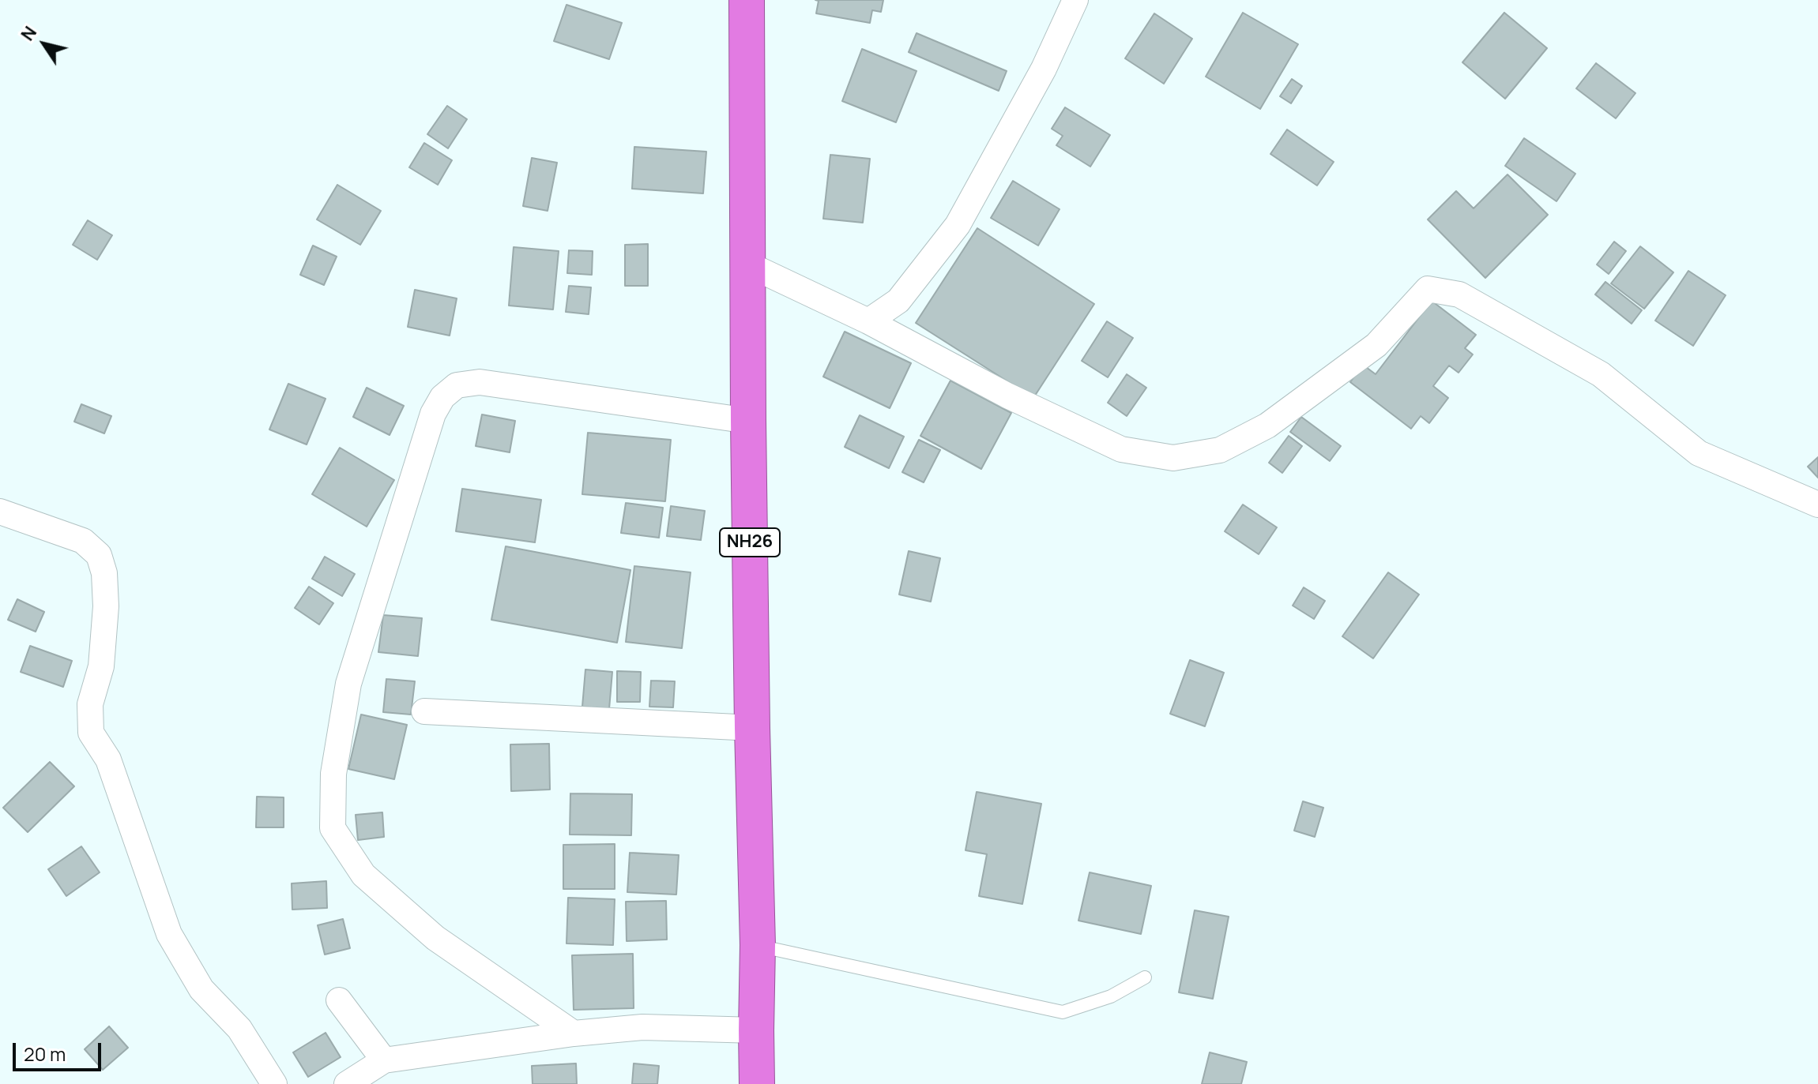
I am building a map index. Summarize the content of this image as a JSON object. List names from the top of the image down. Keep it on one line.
{"streets":{"highway":["NH26"]},"scale_bar":"20 m","north":"top left"}
